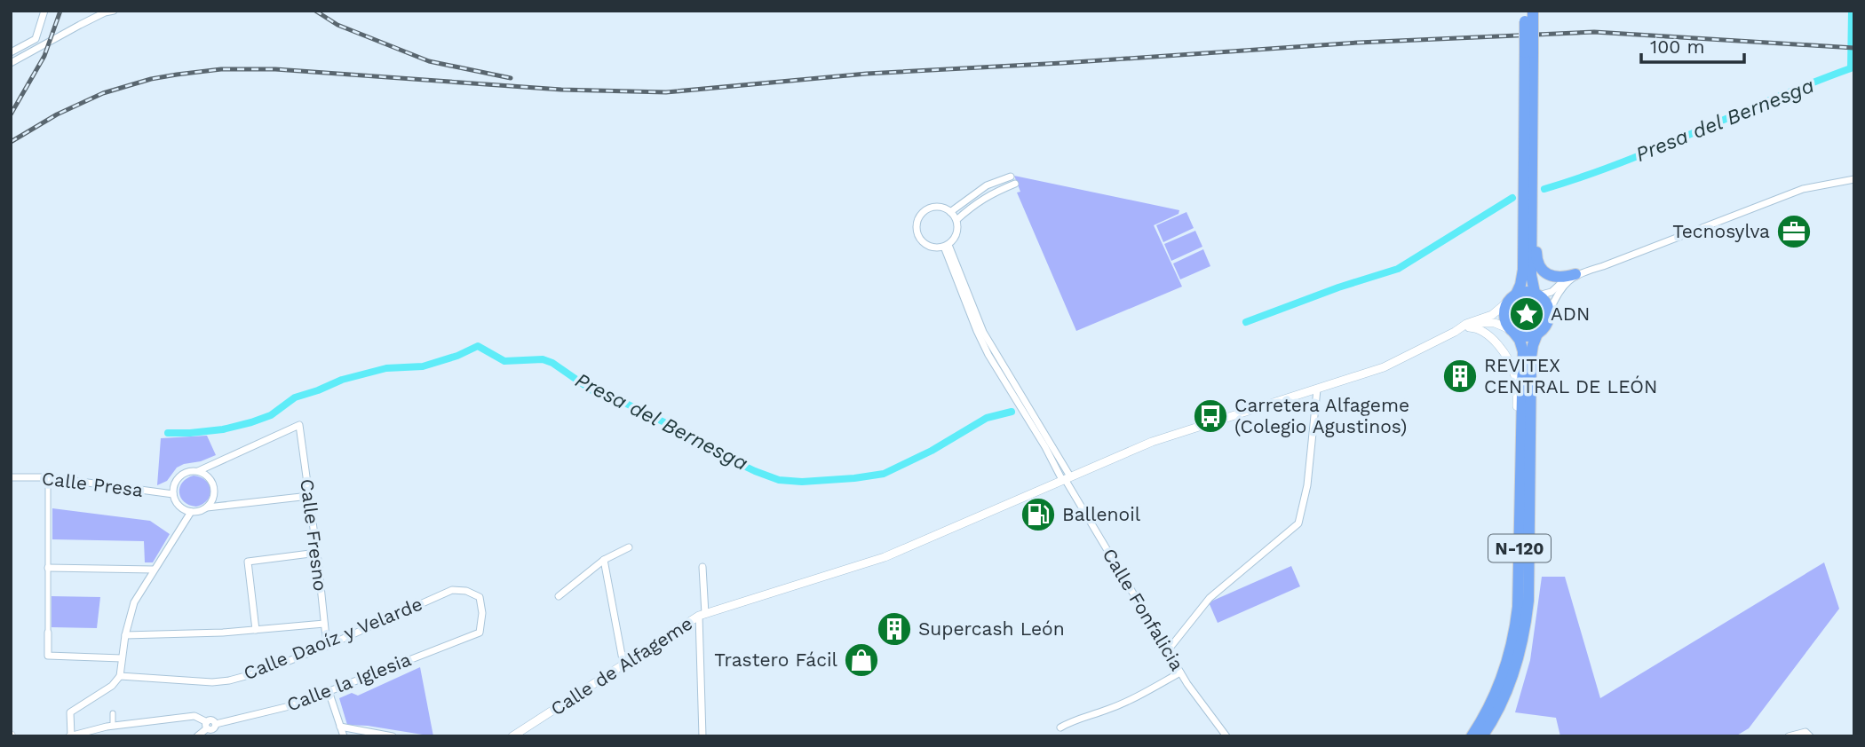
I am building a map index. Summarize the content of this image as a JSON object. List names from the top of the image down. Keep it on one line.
{"streets":{"highway":["N-120"],"street":["Calle Presa","Calle Fresno","Calle Fonfalicia","Calle Daoíz y Velarde","Calle de Alfageme","Calle la Iglesia"]},"crossings":[["Calle Presa","Calle Fresno"],["Calle Fresno","Calle Daoíz y Velarde"],["Calle Fonfalicia","Calle de Alfageme"],["Calle Daoíz y Velarde","Calle la Iglesia"]],"water":["Presa del Bernesga"],"places":{"office":["Tecnosylva"],"place":["ADN"],"building":["REVITEX CENTRAL DE LEÓN","Supercash León"],"bus stop":["Carretera Alfageme (Colegio Agustinos)"],"fuel station":["Ballenoil"],"shop":["Trastero Fácil"]},"scale_bar":"100 m"}
